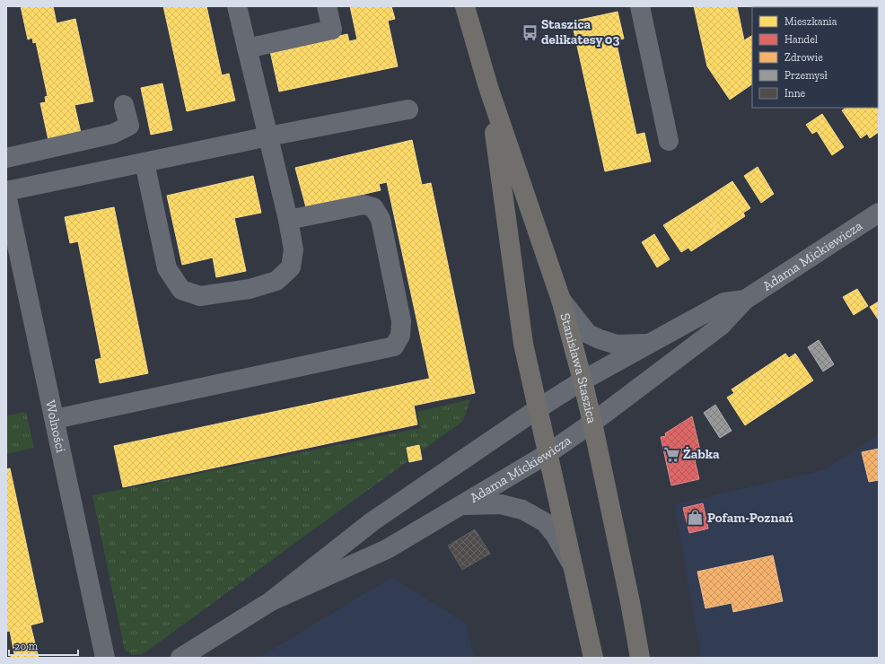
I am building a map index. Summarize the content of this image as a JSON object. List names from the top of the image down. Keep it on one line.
{"streets":{"main road":["Stanisława Staszica"],"street":["Adama Mickiewicza","Wolności"]},"crossings":[["Adama Mickiewicza","Stanisława Staszica"]],"places":{"bus stop":["Staszica delikatesy 03"],"supermarket":["Żabka"],"shop":["Pofam-Poznań"]},"legend":["Mieszkania","Handel","Zdrowie","Przemysł","Inne"],"scale_bar":"20 m"}
